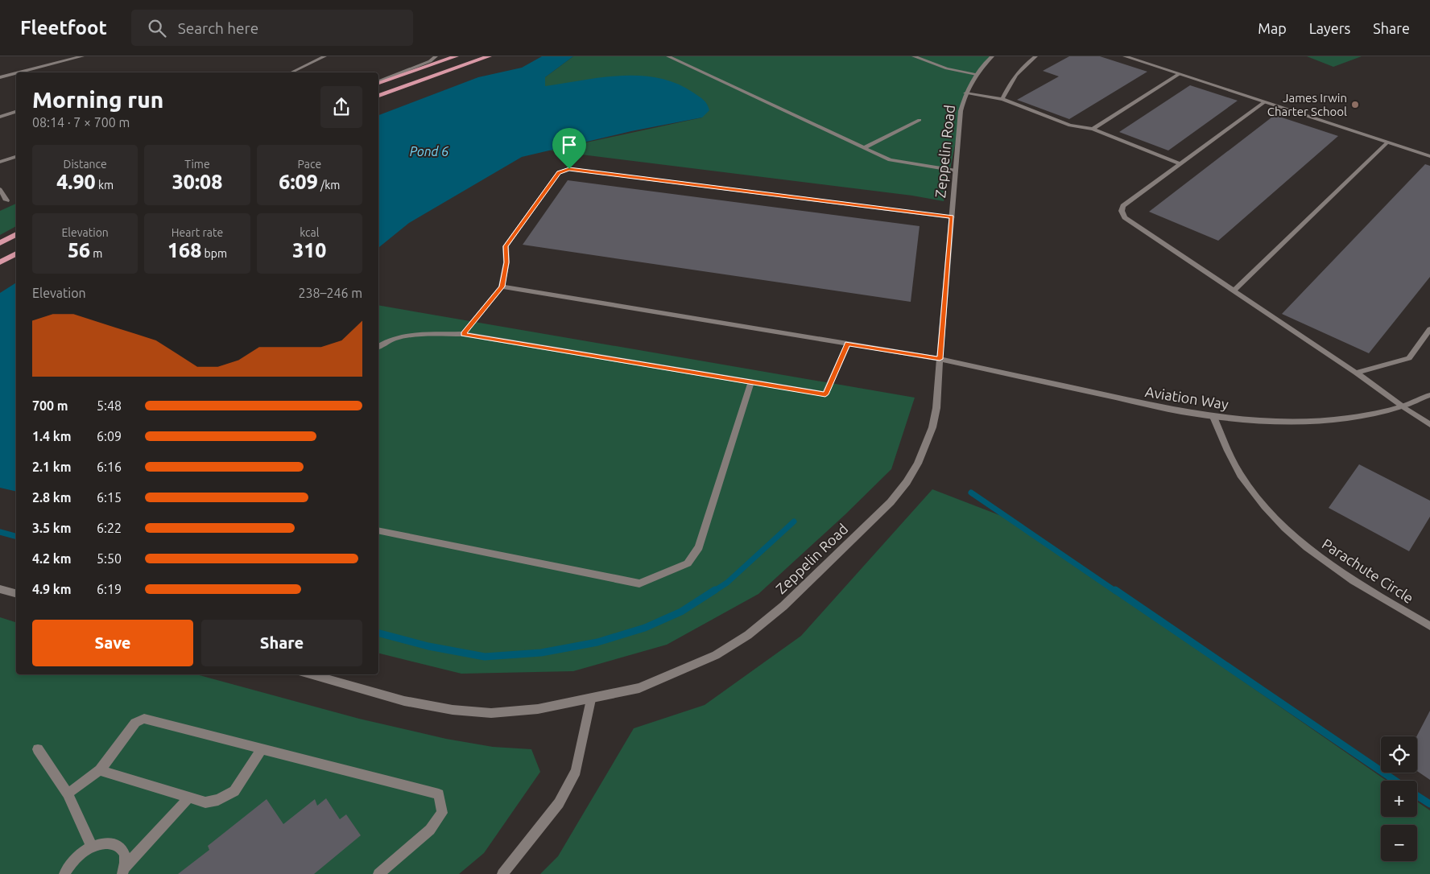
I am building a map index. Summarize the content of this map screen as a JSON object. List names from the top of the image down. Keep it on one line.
{"streets":{"street":["Zeppelin Road","Aviation Way","Parachute Circle"]},"crossings":[["Zeppelin Road","Aviation Way"],["Aviation Way","Parachute Circle"]],"water":["Pond 6"],"places":["James Irwin Charter School"],"page":{"header":"Fleetfoot","search":"Search here","nav":["Map","Layers","Share"],"heading":["Morning run","08:14 · 7 × 700 m"],"stats":[["Distance","4.90 km"],["Time","30:08"],["Pace","6:09 /km"],["Elevation","56 m"],["Heart rate","168 bpm"],["kcal","310"]],"chart":["Elevation","238–246 m"],"list":[{"name":"700 m","note":"5:48"},{"name":"1.4 km","note":"6:09"},{"name":"2.1 km","note":"6:16"},{"name":"2.8 km","note":"6:15"},{"name":"3.5 km","note":"6:22"},{"name":"4.2 km","note":"5:50"},{"name":"4.9 km","note":"6:19"}],"buttons":["Save","Share"],"map_buttons":["+","−"]}}
